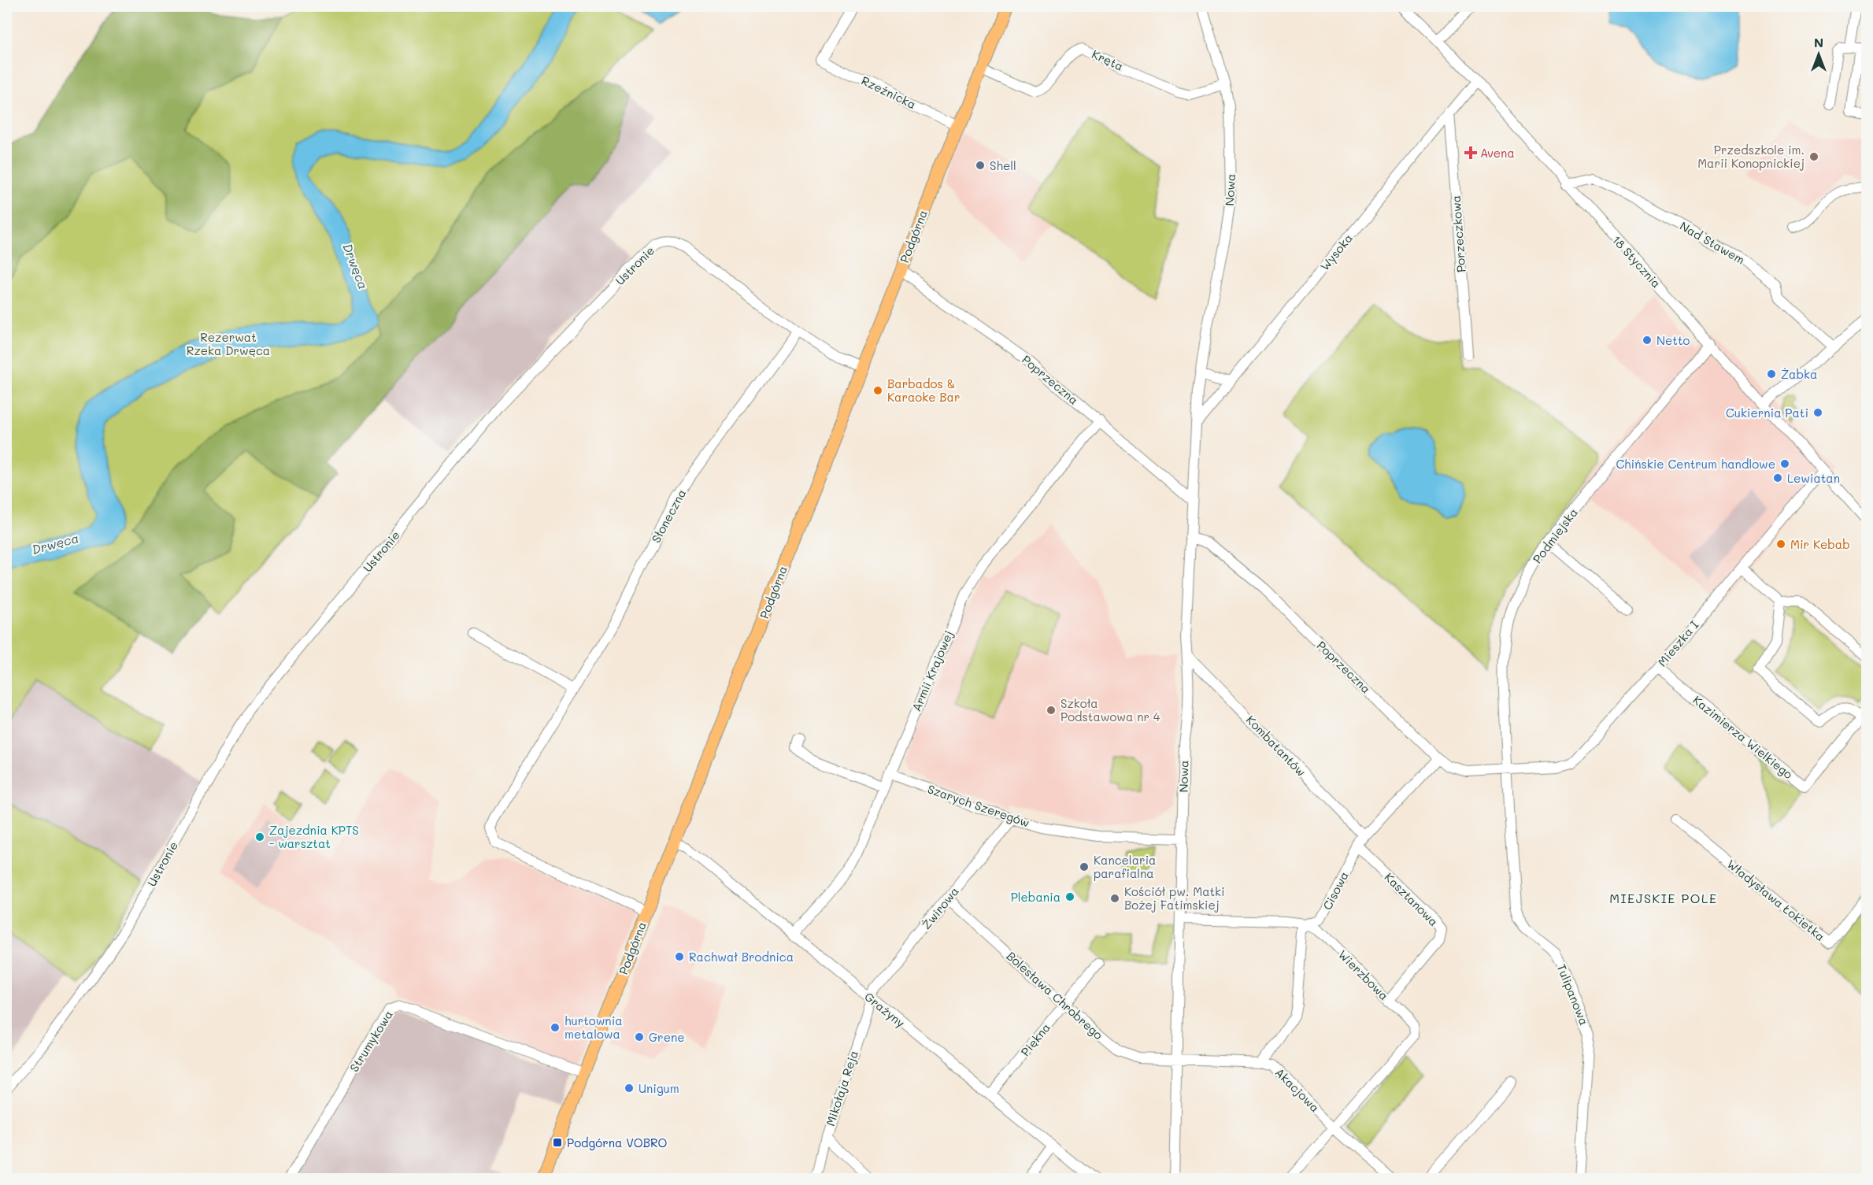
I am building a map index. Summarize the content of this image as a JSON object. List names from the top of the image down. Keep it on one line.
{"streets":{"main road":["Podgórna"],"street":["Kręta","Rzeźnicka","Nowa","Porzeczkowa","Nad Stawem","Wysoka","18 Stycznia","Ustronie","Poprzeczna","Słoneczna","Podmiejska","Mieszka I","Armii Krajowej","Kazimierza Wielkiego","Kombatantów","Szarych Szeregów","Cisowa","Kasztanowa","Władysława Łokietka","Żwirowa","Wierzbowa","Tulipanowa","Bolesława Chrobrego","Grażyny","Piękna","Strumykowa","Mikołaja Reja","Akacjowa"]},"crossings":[["Kręta","Nowa"],["Kręta","Podgórna"],["Rzeźnicka","Podgórna"],["Nowa","Wysoka"],["Nowa","Poprzeczna"],["Nowa","Kombatantów"],["Nowa","Szarych Szeregów"],["Nowa","Wierzbowa"],["Nowa","Bolesława Chrobrego"],["Nowa","Akacjowa"],["Porzeczkowa","Wysoka"],["Podgórna","Ustronie"],["Podgórna","Poprzeczna"],["Podgórna","Słoneczna"],["Podgórna","Grażyny"],["Podgórna","Strumykowa"],["Nad Stawem","18 Stycznia"],["Wysoka","18 Stycznia"],["18 Stycznia","Podmiejska"],["18 Stycznia","Mieszka I"],["Ustronie","Słoneczna"],["Poprzeczna","Podmiejska"],["Poprzeczna","Mieszka I"],["Poprzeczna","Armii Krajowej"],["Poprzeczna","Cisowa"],["Poprzeczna","Tulipanowa"],["Podmiejska","Mieszka I"],["Podmiejska","Tulipanowa"],["Mieszka I","Kazimierza Wielkiego"],["Mieszka I","Tulipanowa"],["Armii Krajowej","Szarych Szeregów"],["Armii Krajowej","Grażyny"],["Kombatantów","Cisowa"],["Szarych Szeregów","Żwirowa"],["Cisowa","Kasztanowa"],["Cisowa","Wierzbowa"],["Cisowa","Akacjowa"],["Kasztanowa","Wierzbowa"],["Żwirowa","Bolesława Chrobrego"],["Żwirowa","Grażyny"],["Żwirowa","Mikołaja Reja"],["Wierzbowa","Akacjowa"],["Bolesława Chrobrego","Piękna"],["Bolesława Chrobrego","Akacjowa"],["Grażyny","Piękna"],["Grażyny","Mikołaja Reja"]],"districts":["MIEJSKIE POLE"],"water":["Drwęca"],"parks":["Rezerwat Rzeka Drwęca"],"places":{"health":["Avena"],"other":["Przedszkole im. Marii Konopnickiej","Shell","Netto","Żabka","Barbados & Karaoke Bar","Cukiernia Pati","Chińskie Centrum handlowe","Lewiatan","Mir Kebab","Szkoła Podstawowa nr 4","Zajezdnia KPTS - warsztat","Kancelaria parafialna","Plebania","Kościół pw. Matki Bożej Fatimskiej","Rachwał Brodnica","hurtownia metalowa","Grene","Unigum"],"transit":["Podgórna VOBRO"]},"north":"top"}
